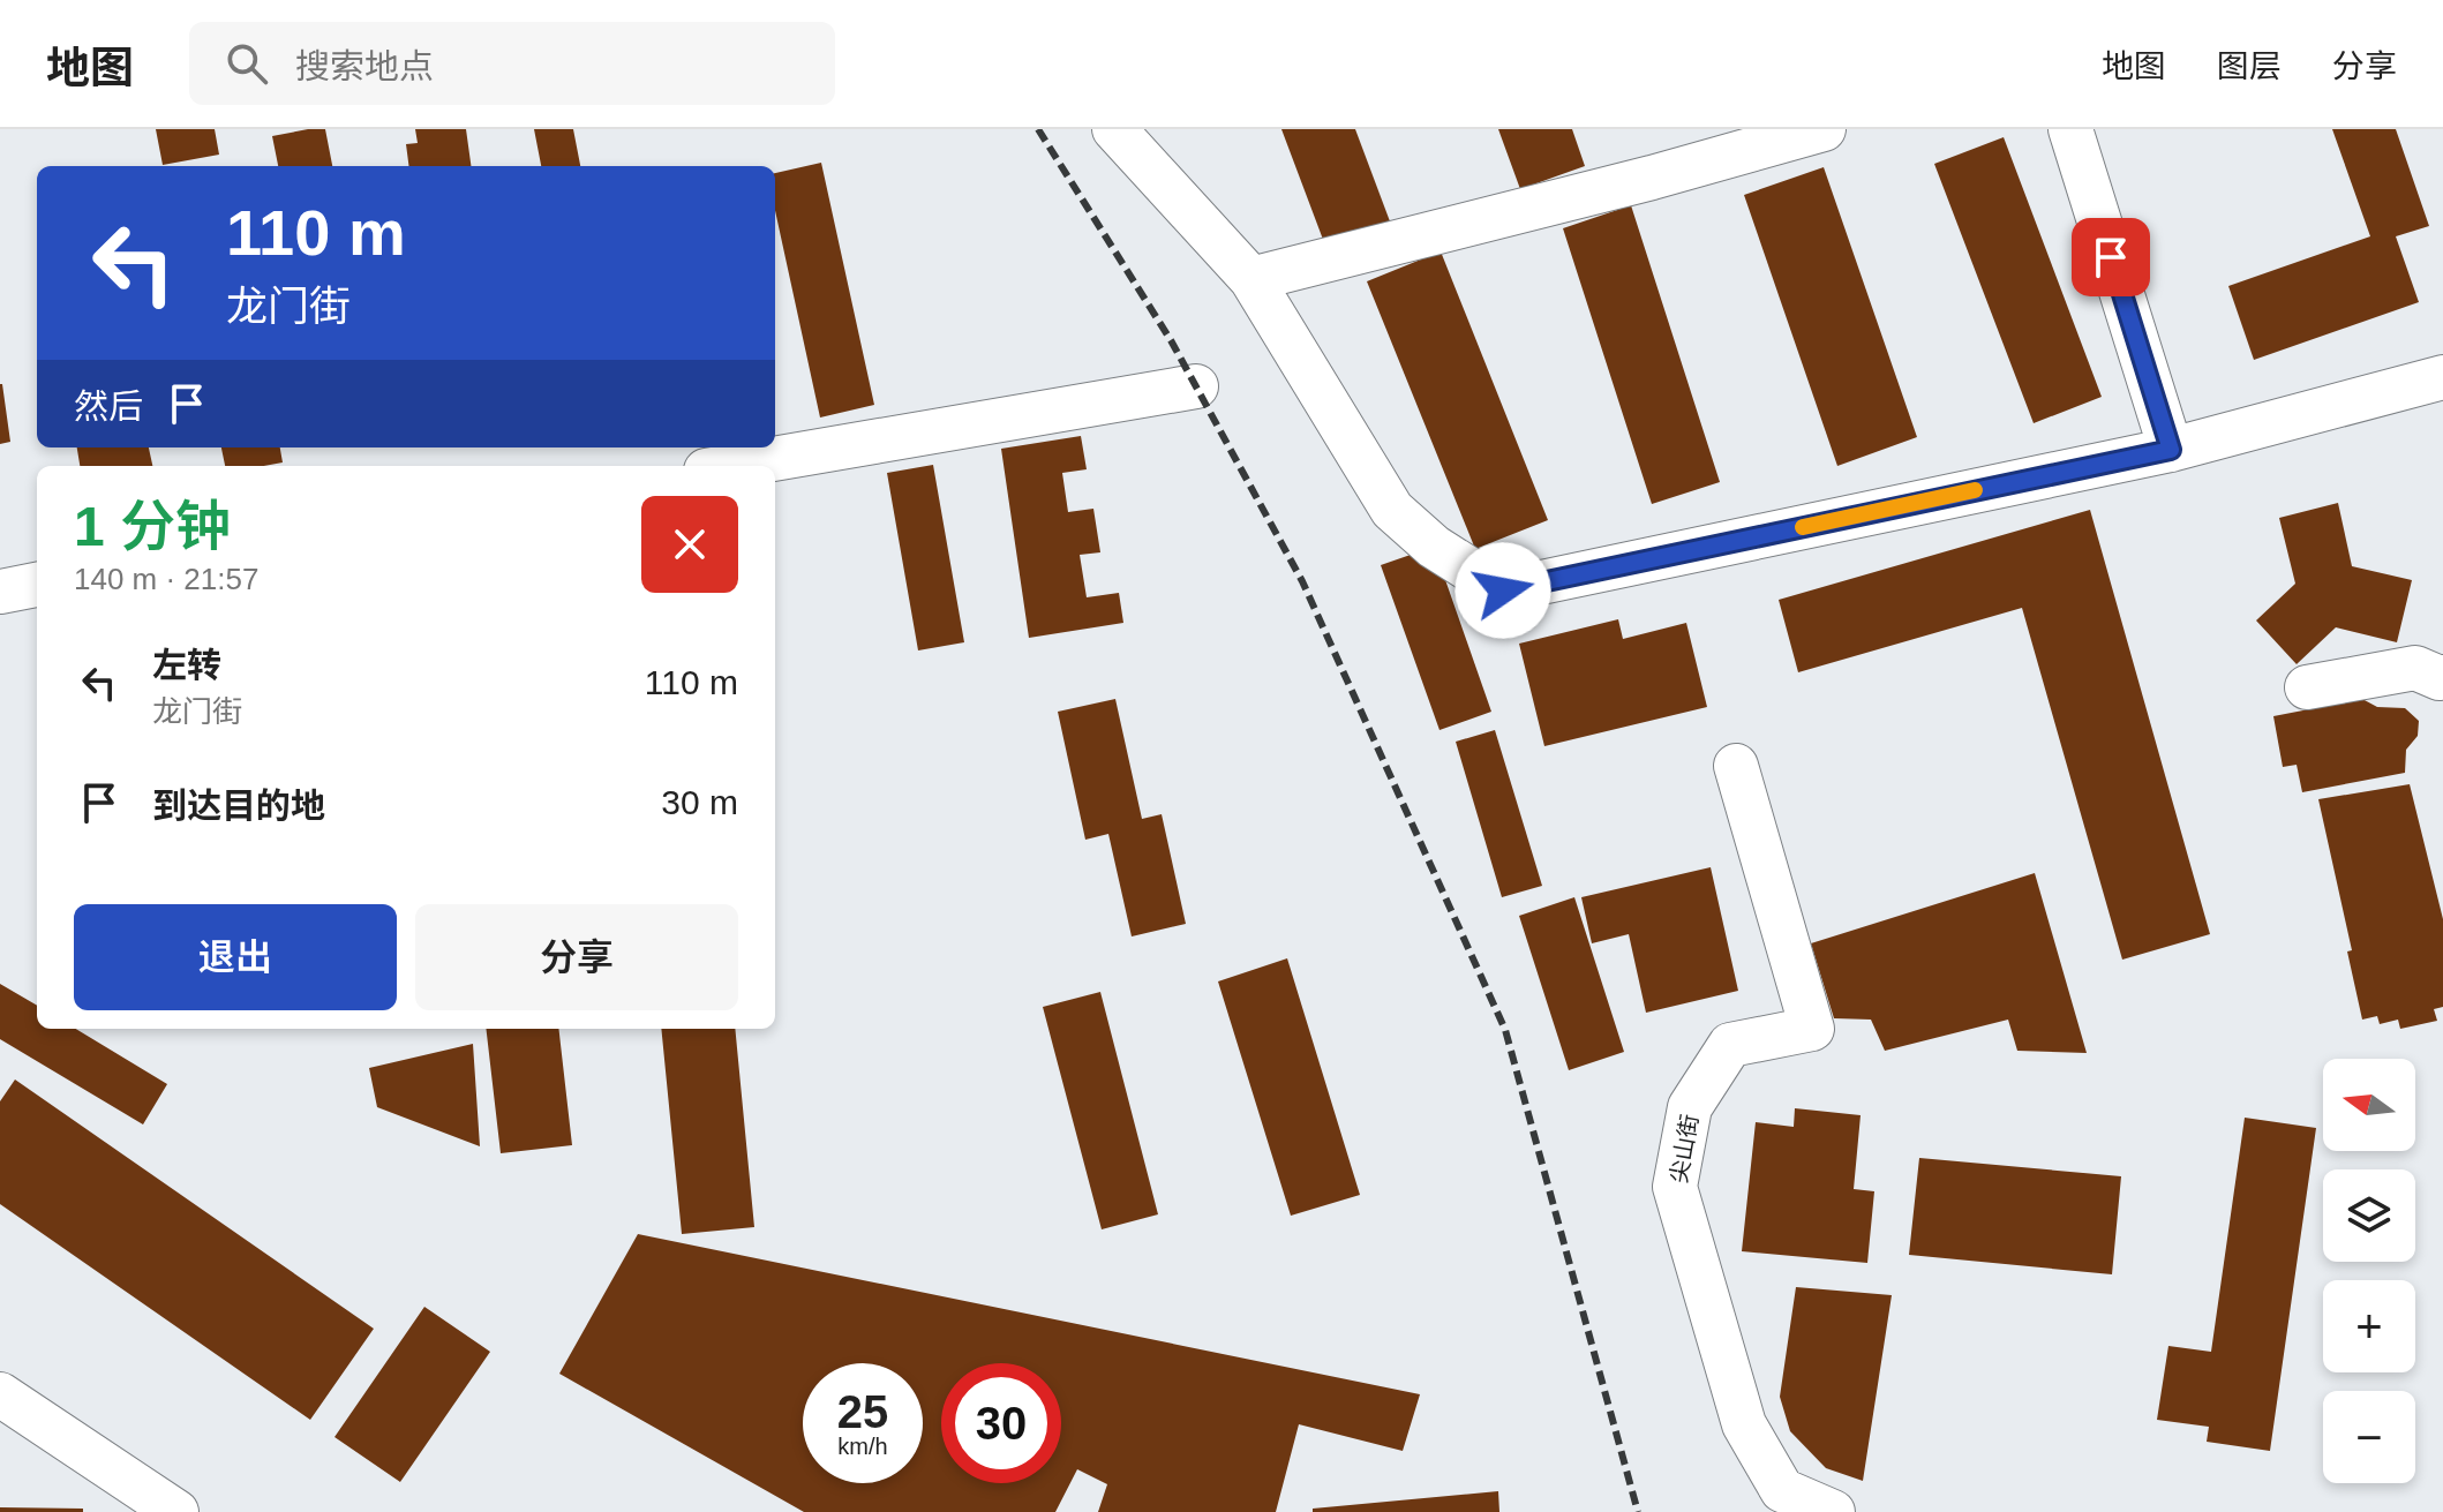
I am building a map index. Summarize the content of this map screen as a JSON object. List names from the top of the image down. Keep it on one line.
{"streets":{"street":["尖山街"]},"north":"left","page":{"header":"地图","search":"搜索地点","nav":["地图","图层","分享"],"turn":["110 m","龙门街"],"then":"然后","heading":["1 分钟","140 m · 21:57"],"list":[{"name":"左转","note":"龙门街","value":"110 m"},{"name":"到达目的地","value":"30 m"}],"buttons":["退出","分享"],"map_buttons":["+","−"],"speed":"25 km/h","limit":"30"}}
